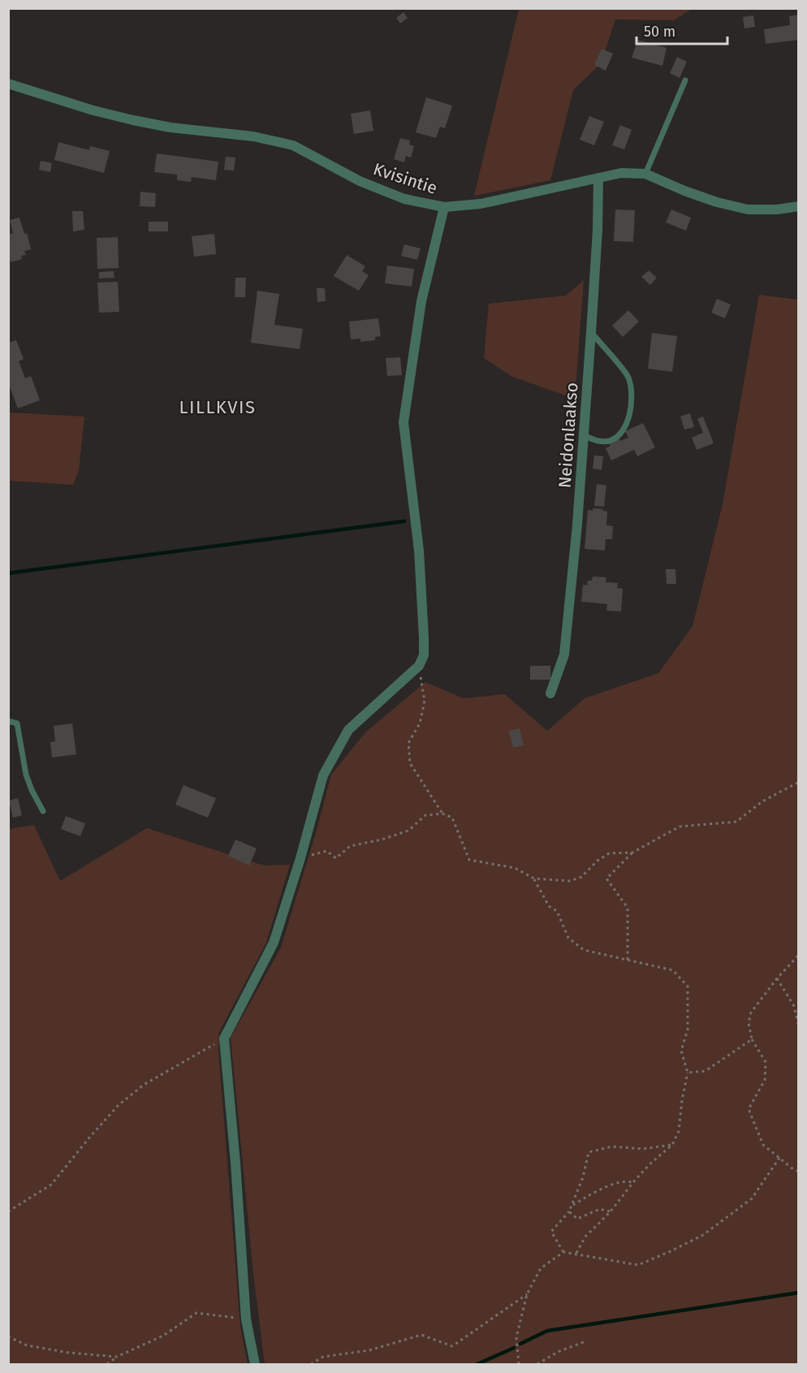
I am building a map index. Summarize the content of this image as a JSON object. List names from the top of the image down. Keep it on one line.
{"streets":{"street":["Kvisintie","Neidonlaakso"]},"crossings":[["Kvisintie","Neidonlaakso"]],"districts":["LILLKVIS"],"scale_bar":"50 m"}
